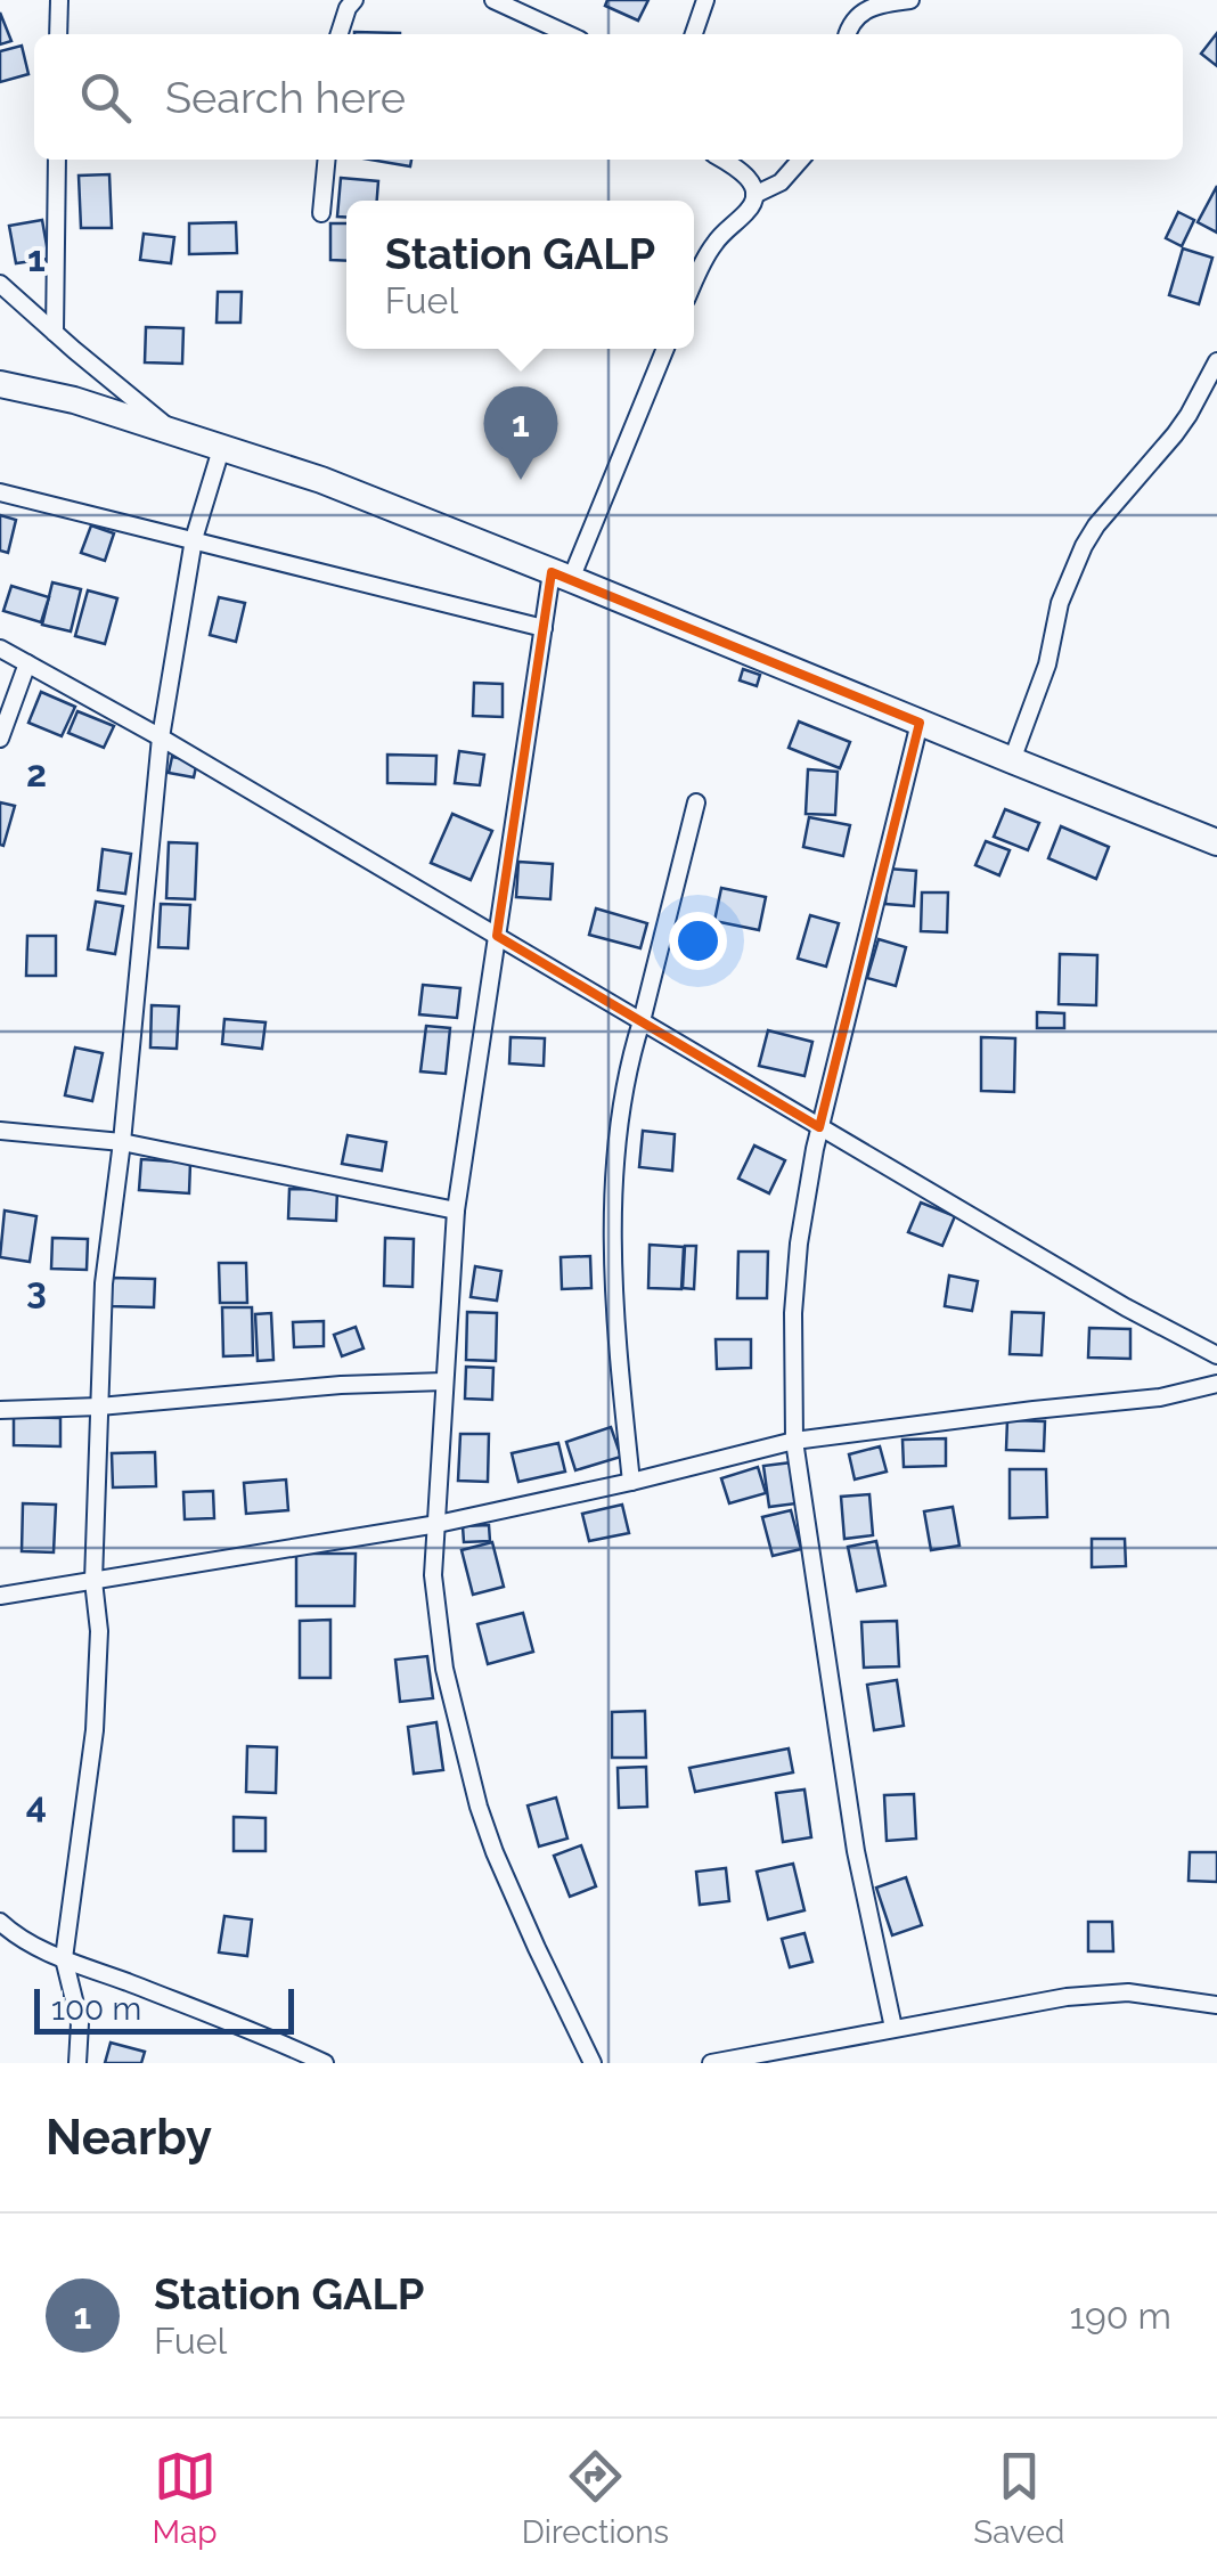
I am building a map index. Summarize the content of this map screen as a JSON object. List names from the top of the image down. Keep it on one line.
{"scale_bar":"100 m","page":{"search":"Search here","popup":["Station GALP","Fuel"],"pins":"1","scale":"100 m","heading":"Nearby","list":[{"mark":"1","name":"Station GALP","note":"Fuel","value":"190 m"}],"nav":["Map","Directions","Saved"]},"grid":{"rows":["1","2","3","4"]}}
